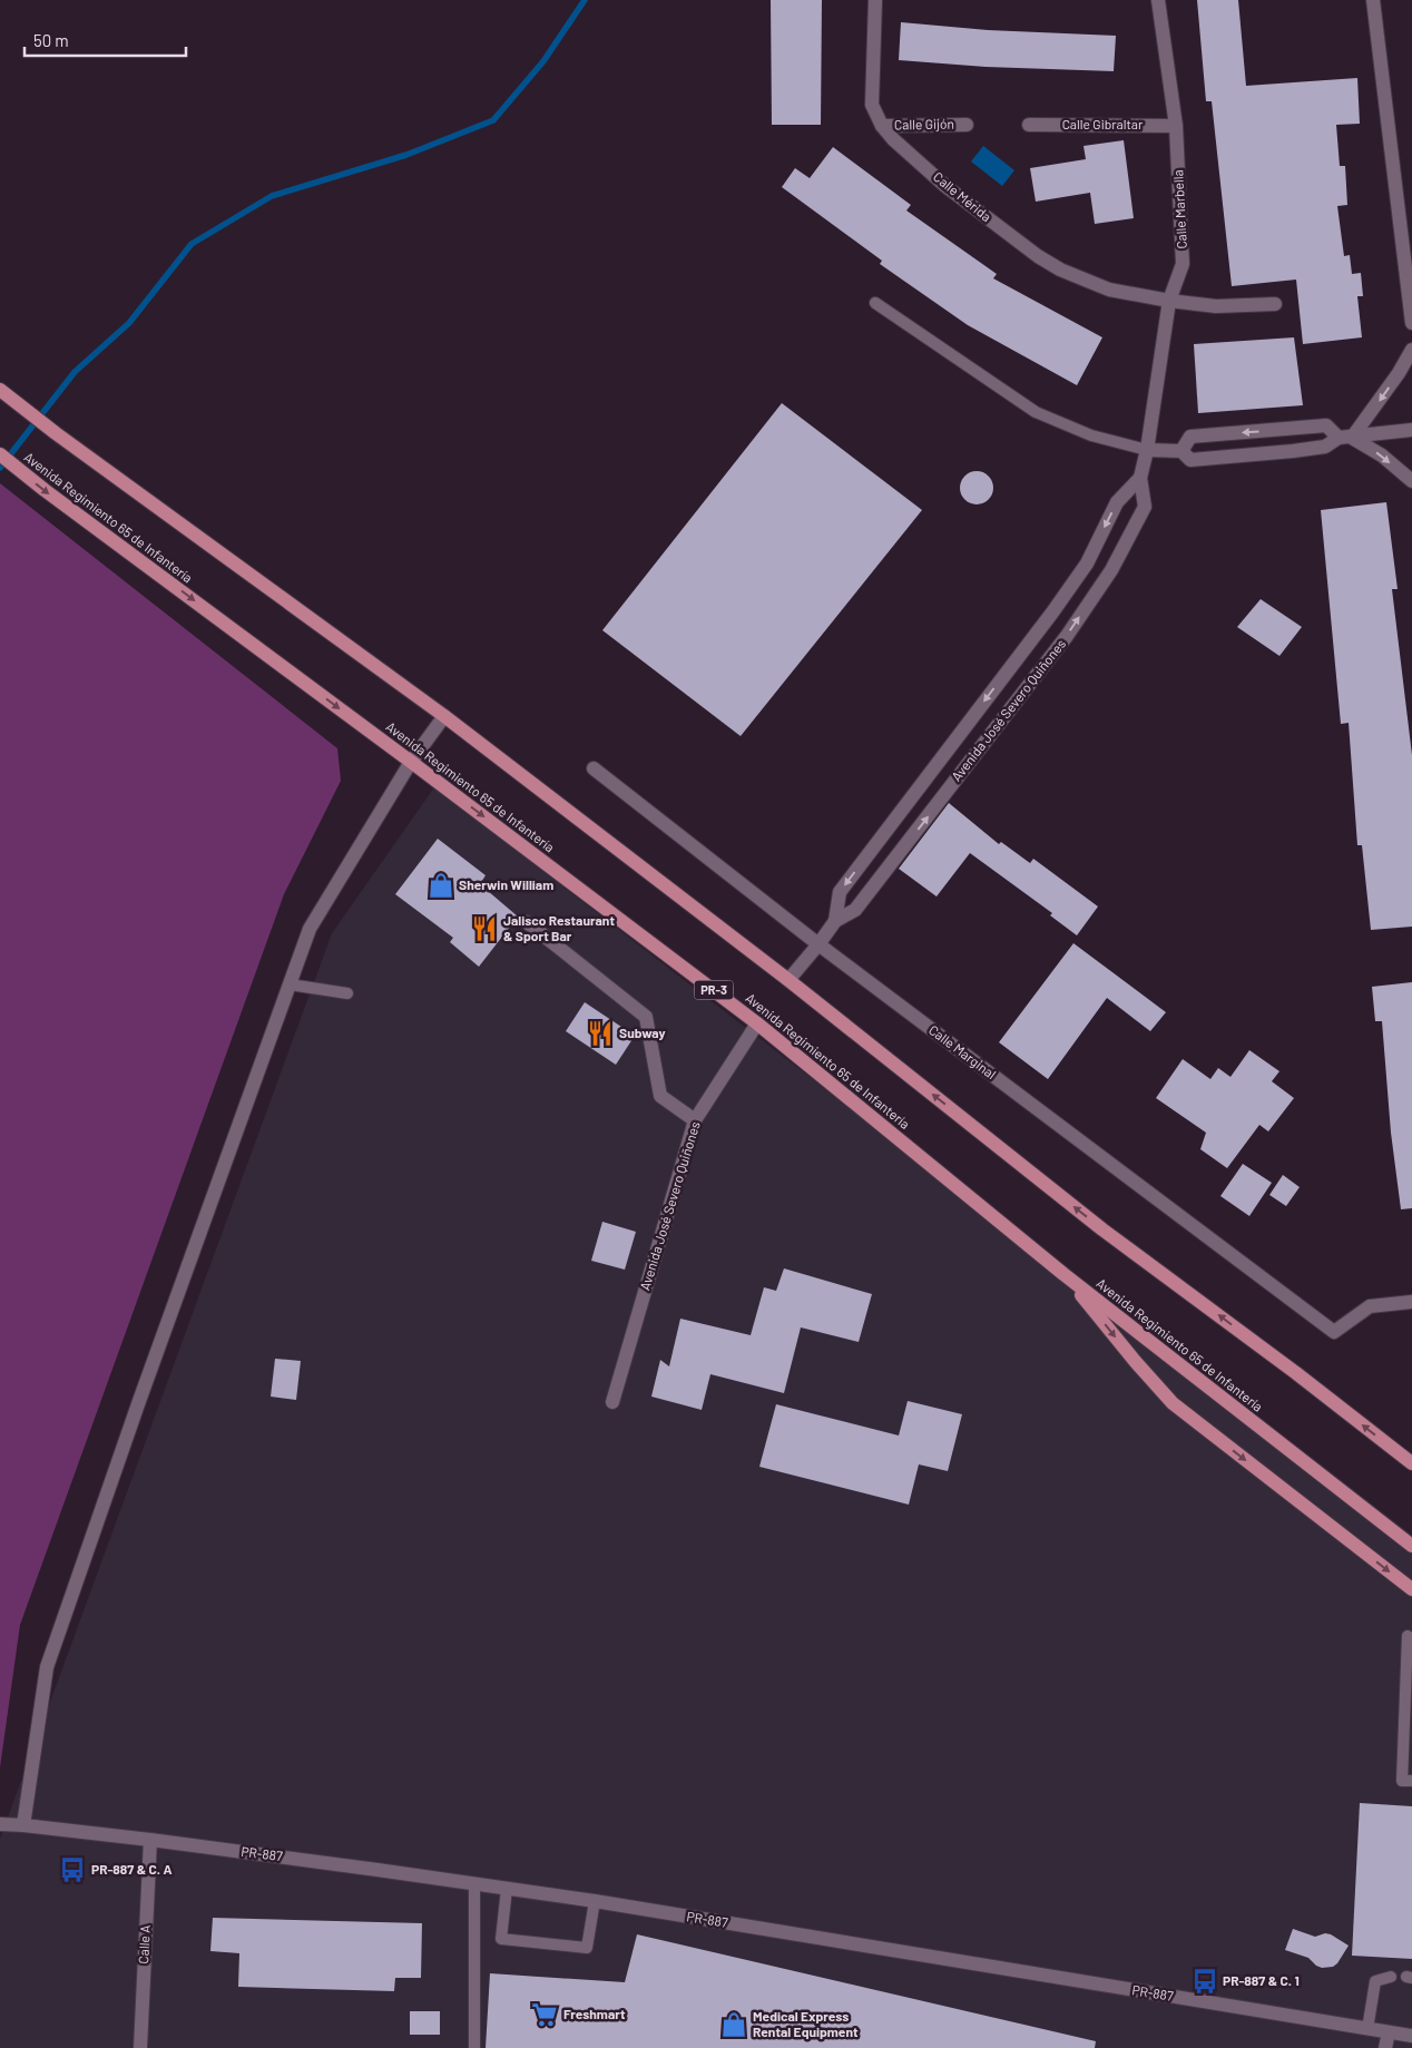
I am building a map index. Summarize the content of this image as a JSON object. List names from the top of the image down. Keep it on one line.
{"streets":{"main road":["Avenida Regimiento 65 de Infantería","PR-3"],"street":["Calle Gijón","Calle Gibraltar","Calle Mérida","Calle Marbella","Avenida José Severo Quiñones","Calle Marginal","PR-887","Calle A"]},"crossings":[["Calle Gijón","Calle Mérida"],["Calle Gibraltar","Calle Marbella"],["Calle Mérida","Calle Marbella"],["Calle Marbella","Avenida José Severo Quiñones"],["Avenida Regimiento 65 de Infantería","Avenida José Severo Quiñones"],["Avenida José Severo Quiñones","Calle Marginal"],["PR-887","Calle A"]],"places":{"shop":["Sherwin William","Medical Express Rental Equipment"],"restaurant":["Jalisco Restaurant & Sport Bar","Subway"],"bus stop":["PR-887 & C. A","PR-887 & C. 1"],"supermarket":["Freshmart"]},"scale_bar":"50 m"}
